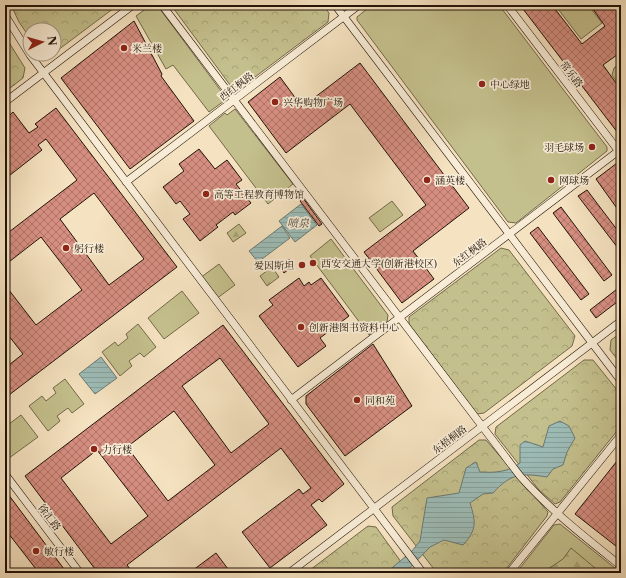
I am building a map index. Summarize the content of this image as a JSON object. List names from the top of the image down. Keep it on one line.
{"streets":{"street":["常乐路","西红枫路","东红枫路","东梧桐路","徐汇路"]},"crossings":[["常乐路","东红枫路"]],"water":["喷泉"],"places":["米兰楼","中心绿地","兴华购物广场","羽毛球场","涵英楼","网球场","高等工程教育博物馆","躬行楼","西安交通大学(创新港校区)","爱因斯坦","创新港图书资料中心","同和苑","力行楼","敏行楼"],"north":"right"}
